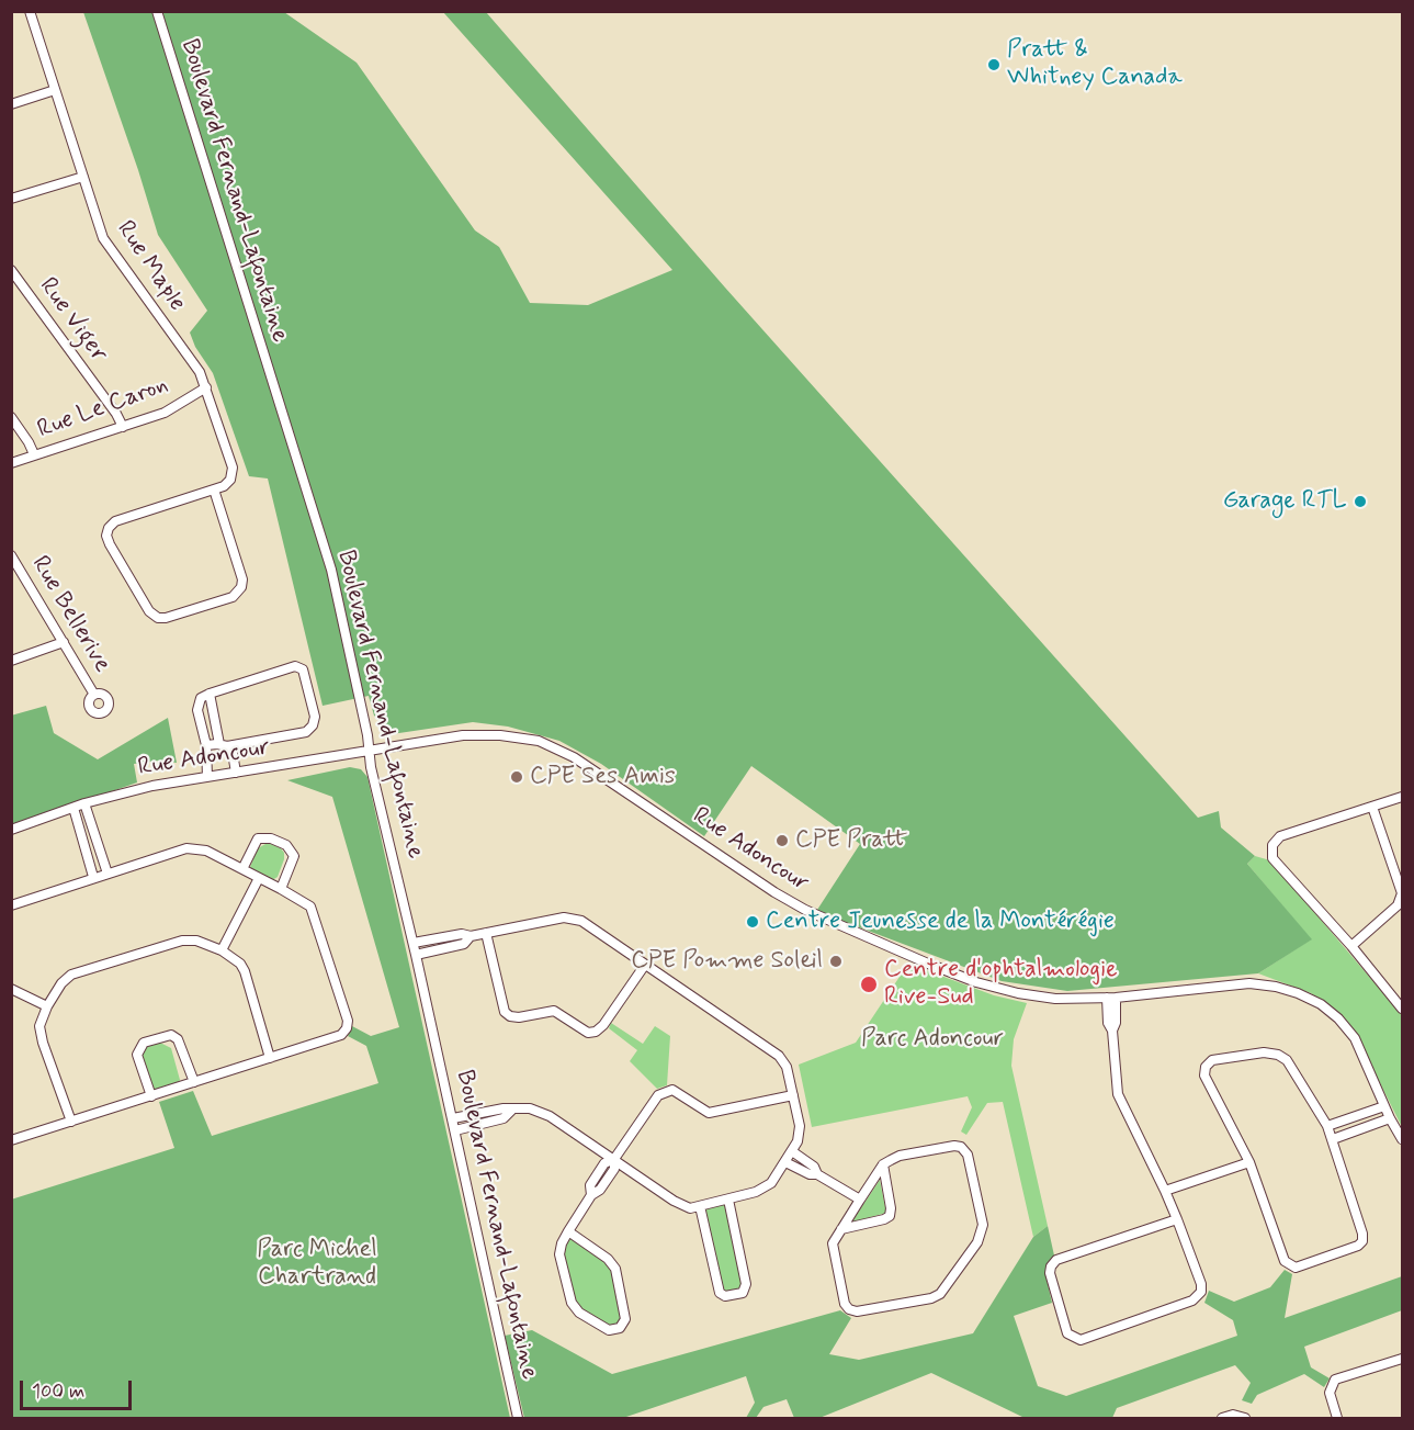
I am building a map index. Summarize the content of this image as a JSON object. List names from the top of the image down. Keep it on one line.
{"streets":{"street":["Boulevard Fernand-Lafontaine","Rue Maple","Rue Viger","Rue Le Caron","Rue Bellerive","Rue Adoncour"]},"crossings":[["Boulevard Fernand-Lafontaine","Rue Adoncour"],["Rue Maple","Rue Le Caron"],["Rue Viger","Rue Le Caron"]],"parks":["Parc Adoncour","Parc Michel Chartrand"],"places":["Pratt & Whitney Canada","Garage RTL","CPE Ses Amis","CPE Pratt","Centre Jeunesse de la Montérégie","CPE Pomme Soleil","Centre d'ophtalmologie Rive-Sud"],"scale_bar":"100 m"}
